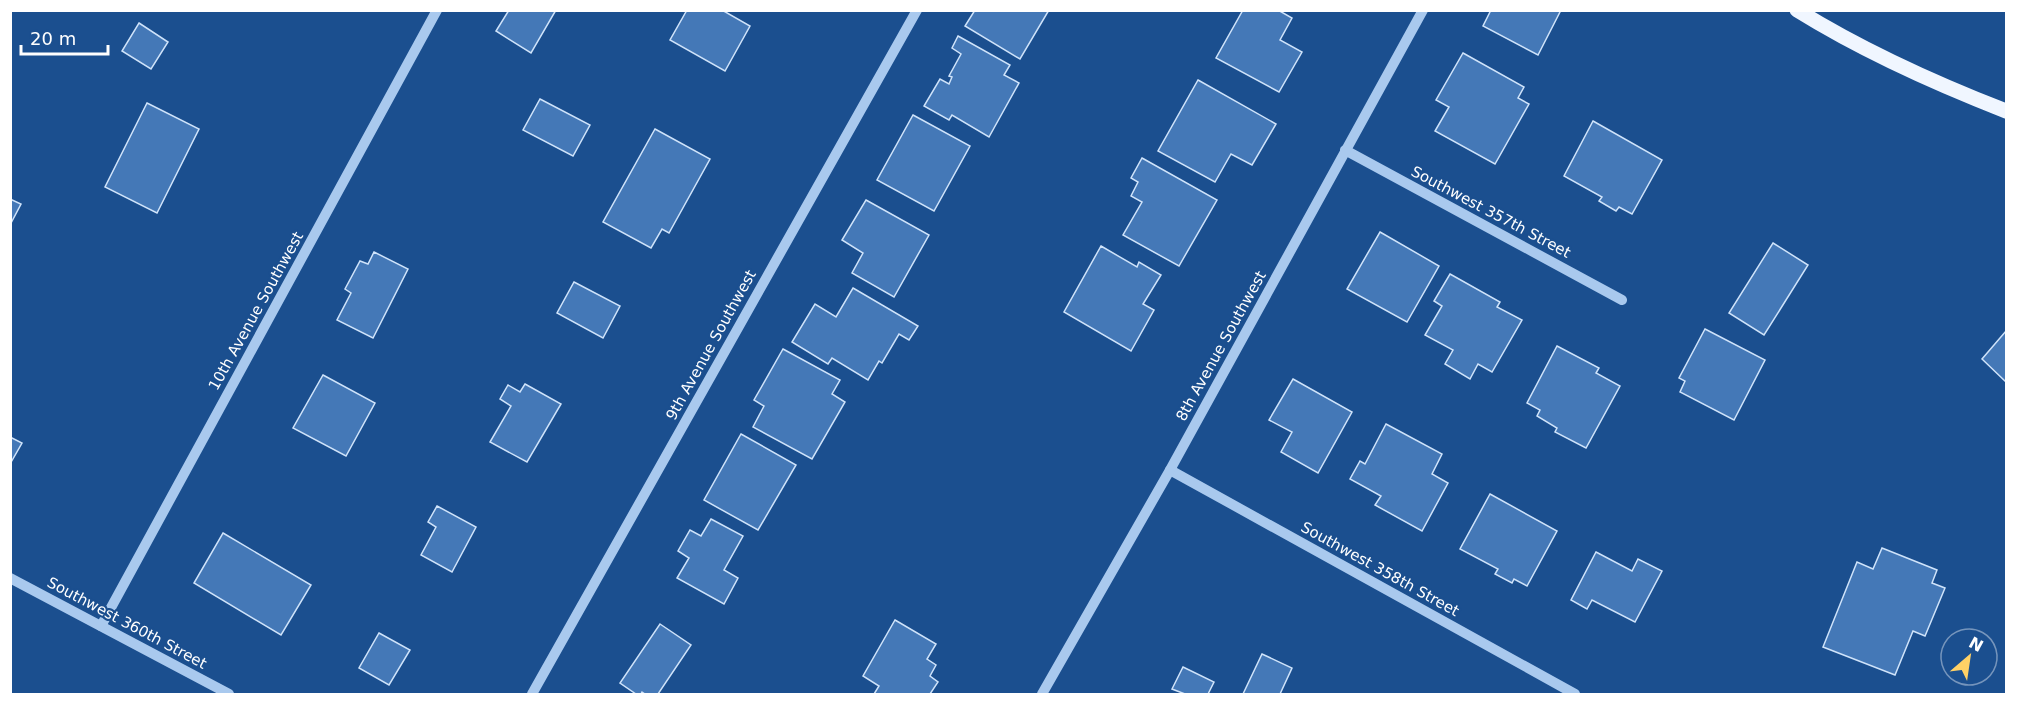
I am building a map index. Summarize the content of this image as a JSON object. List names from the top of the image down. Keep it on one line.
{"streets":{"street":["Southwest 357th Street","10th Avenue Southwest","9th Avenue Southwest","8th Avenue Southwest","Southwest 358th Street","Southwest 360th Street"]},"crossings":[["Southwest 357th Street","8th Avenue Southwest"],["10th Avenue Southwest","Southwest 360th Street"],["8th Avenue Southwest","Southwest 358th Street"]],"scale_bar":"20 m","north":"top right"}
